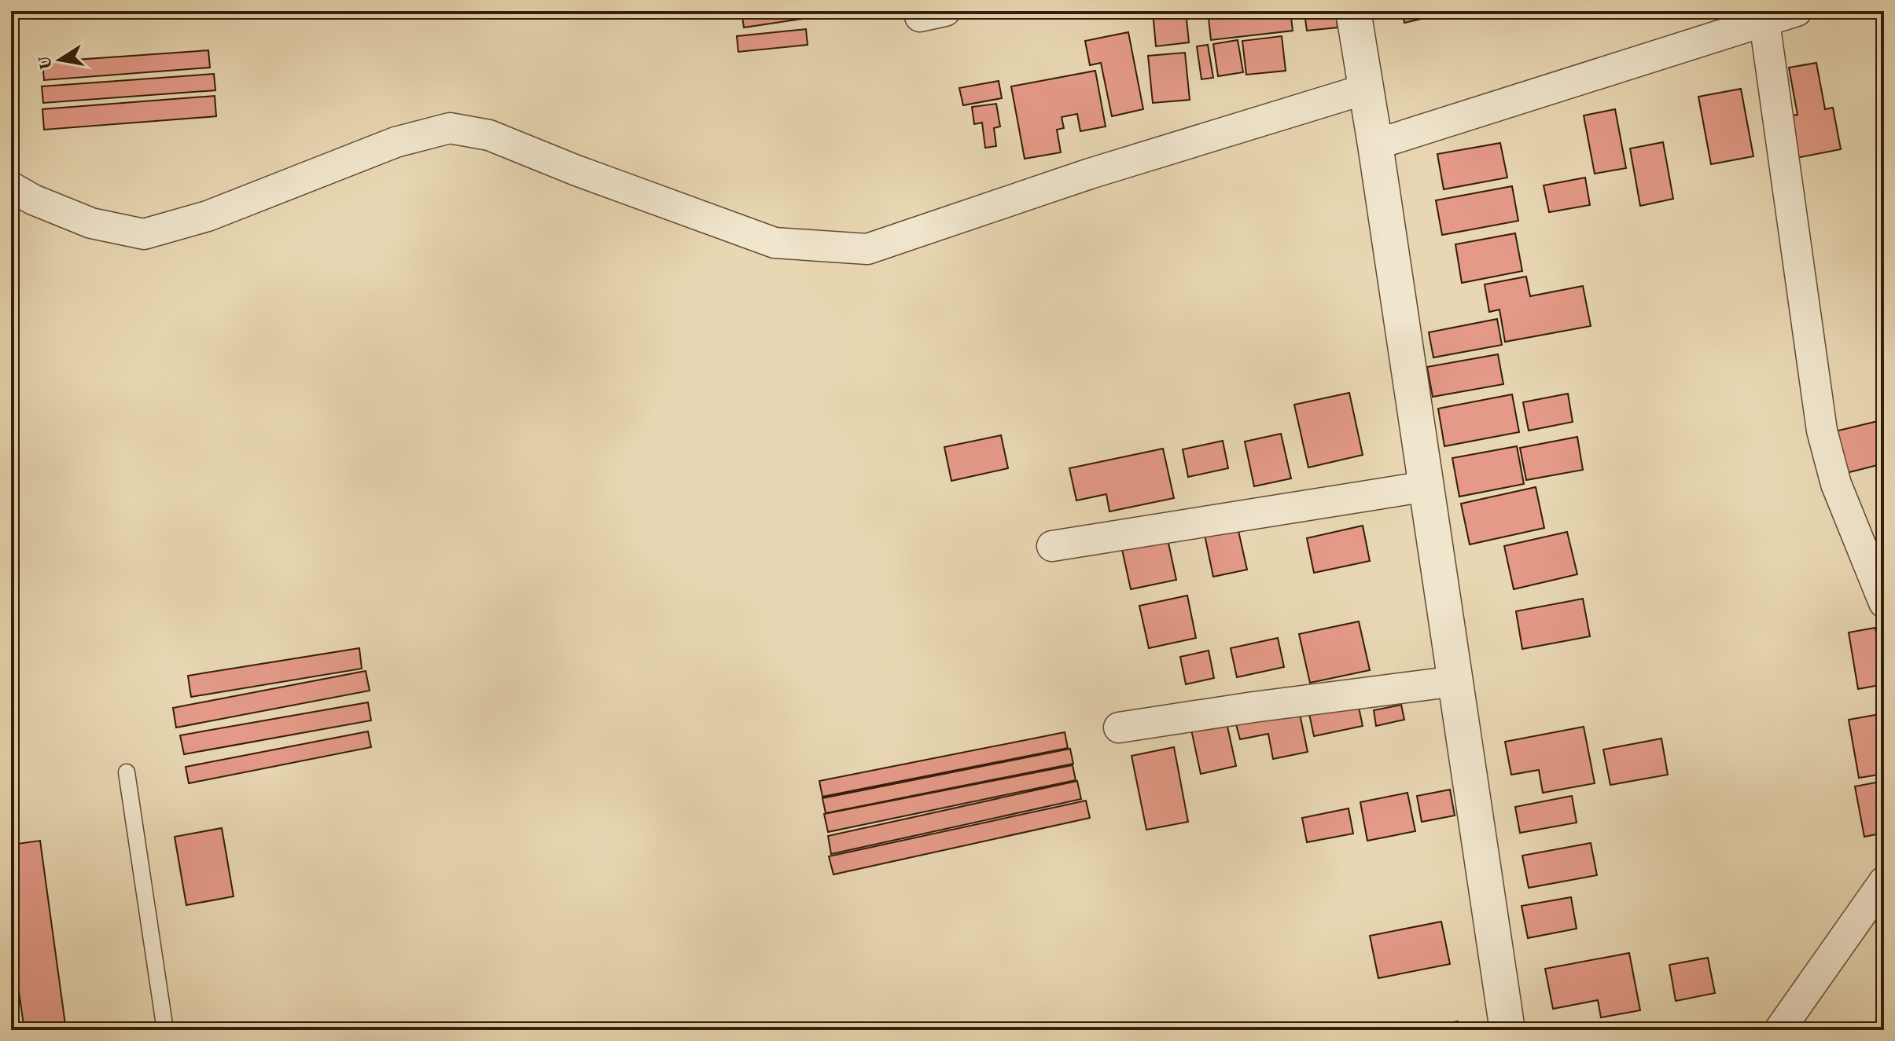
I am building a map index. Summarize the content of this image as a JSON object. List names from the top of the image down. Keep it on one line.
{"north":"left"}
